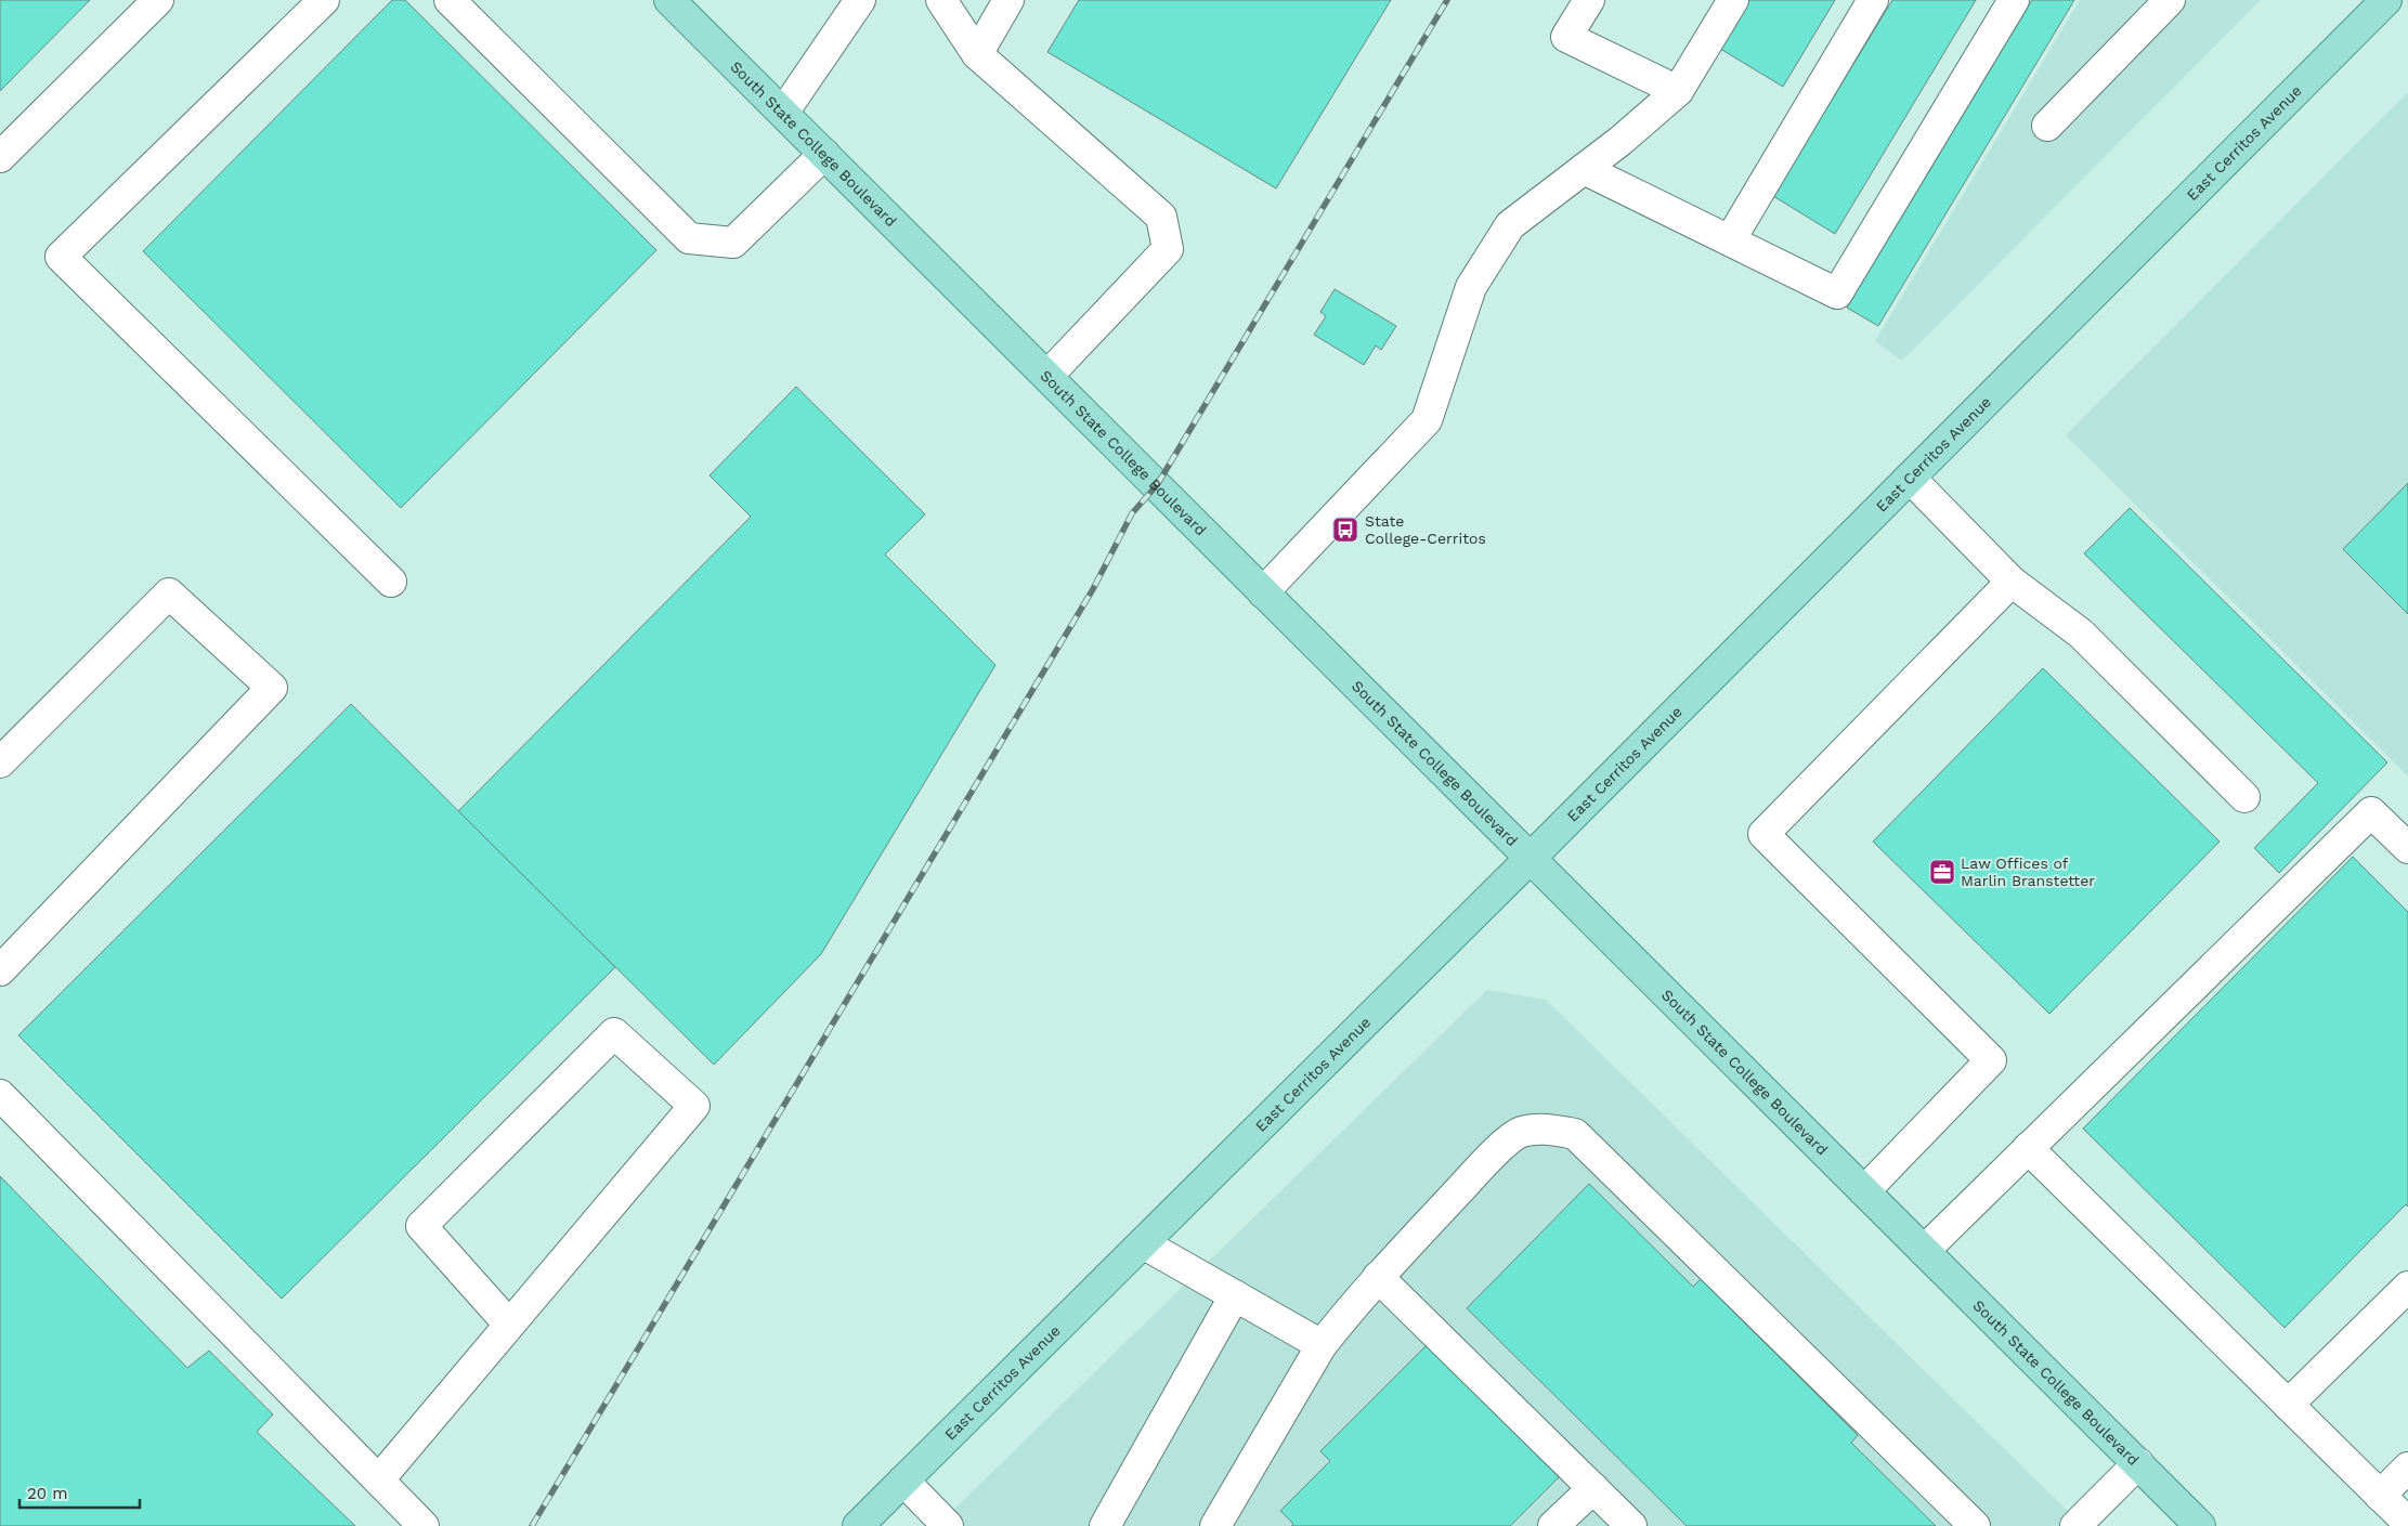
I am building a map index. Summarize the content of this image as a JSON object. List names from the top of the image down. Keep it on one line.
{"streets":{"main road":["South State College Boulevard","East Cerritos Avenue"]},"crossings":[["South State College Boulevard","East Cerritos Avenue"]],"places":{"bus stop":["State College-Cerritos"],"office":["Law Offices of Marlin Branstetter"]},"scale_bar":"20 m"}
